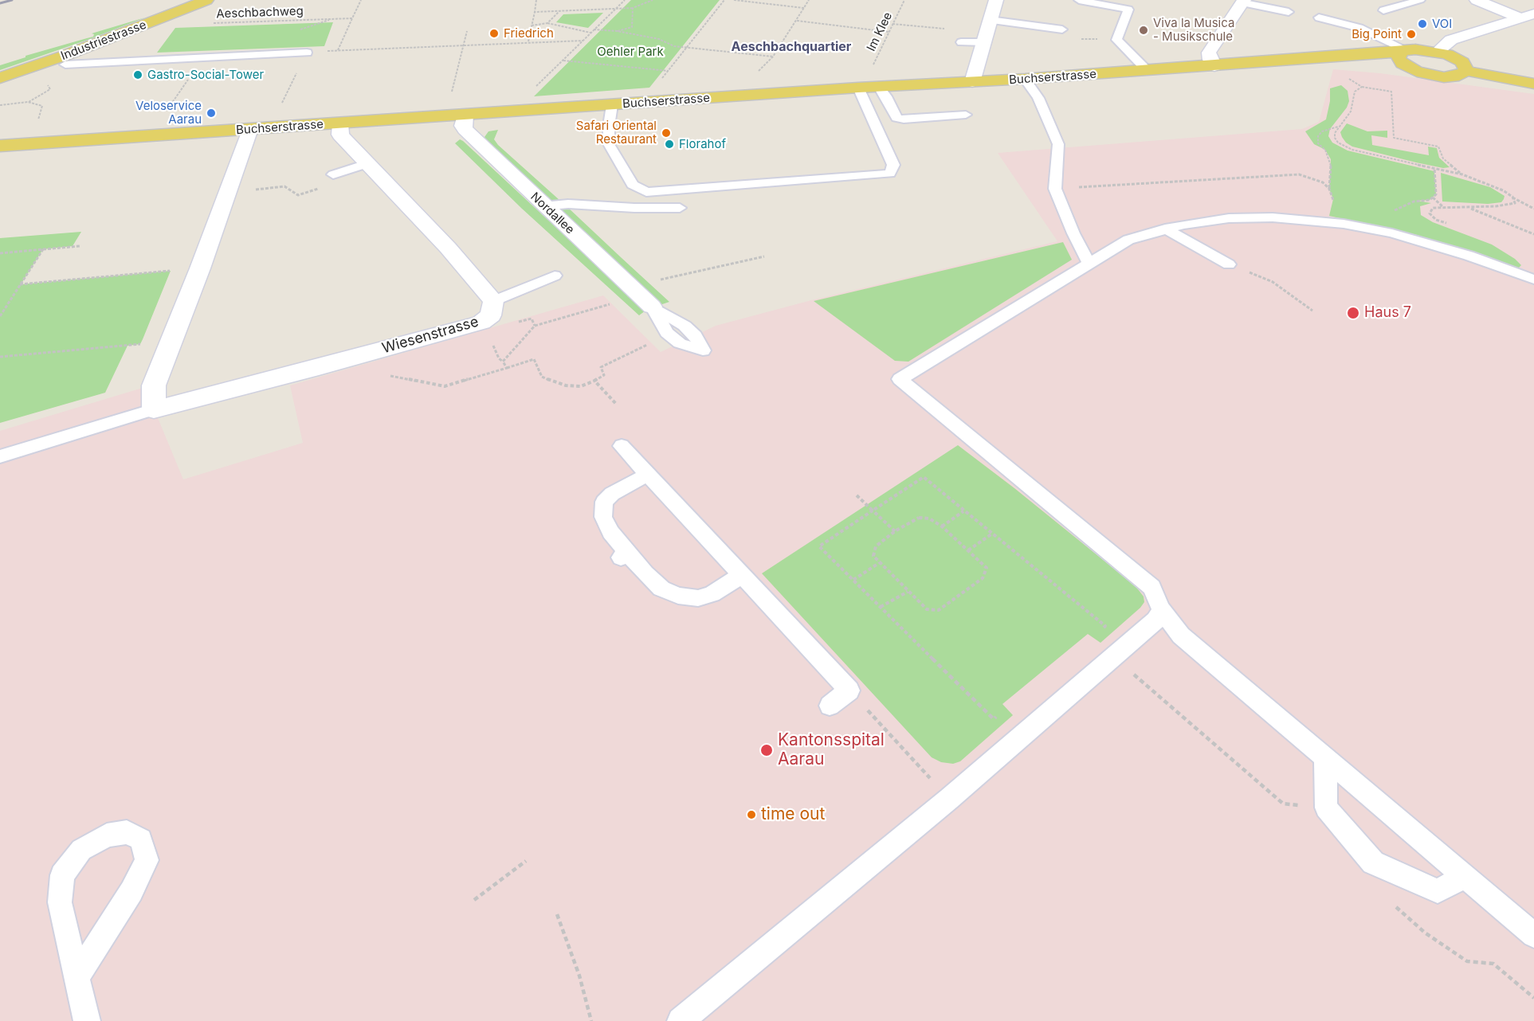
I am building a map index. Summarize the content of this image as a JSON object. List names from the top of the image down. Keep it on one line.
{"streets":{"main road":["Industriestrasse","Buchserstrasse"],"street":["Nordallee","Wiesenstrasse"],"path":["Aeschbachweg","Im Klee"]},"crossings":[["Buchserstrasse","Nordallee"],["Buchserstrasse","Wiesenstrasse"]],"districts":["Aeschbachquartier"],"parks":["Oehler Park"],"places":["VOI","Viva la Musica - Musikschule","Friedrich","Big Point","Gastro-Social-Tower","Veloservice Aarau","Safari Oriental Restaurant","Florahof","Haus 7","Kantonsspital Aarau","time out"]}
